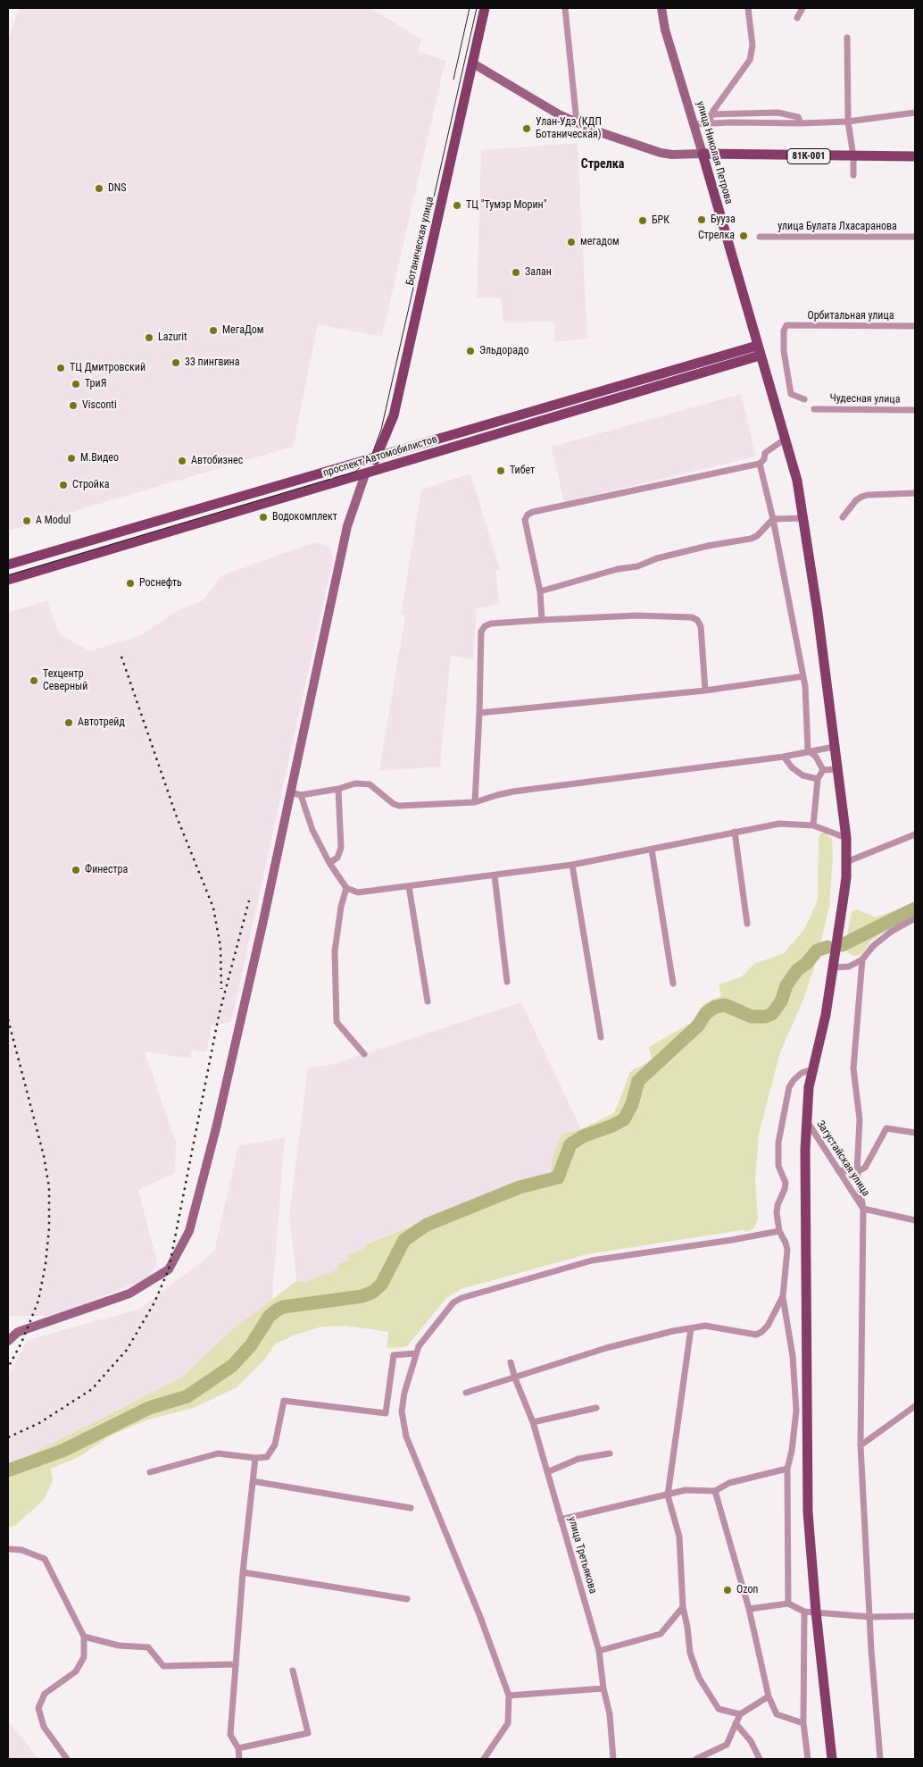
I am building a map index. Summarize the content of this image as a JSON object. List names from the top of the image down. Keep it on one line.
{"streets":{"main road":["улица Николая Петрова","81К-001","Ботаническая улица","проспект Автомобилистов"],"street":["улица Булата Лхасаранова","Орбитальная улица","Чудесная улица","Загустайская улица","улица Третьякова"]},"crossings":[["улица Николая Петрова","81К-001"],["улица Николая Петрова","проспект Автомобилистов"],["улица Николая Петрова","Загустайская улица"],["Ботаническая улица","проспект Автомобилистов"]],"districts":["Стрелка"],"places":["Улан-Удэ (КДП Ботаническая)","DNS","ТЦ \"Тумэр Морин\"","Бууза","БРК","Стрелка","мегадом","Залан","МегаДом","Lazurit","Эльдорадо","33 пингвина","ТЦ Дмитровский","ТриЯ","Visconti","М.Видео","Автобизнес","Тибет","Стройка","Водокомплект","A Modul","Роснефть","Техцентр Северный","Автотрейд","Финестра","Ozon"]}
